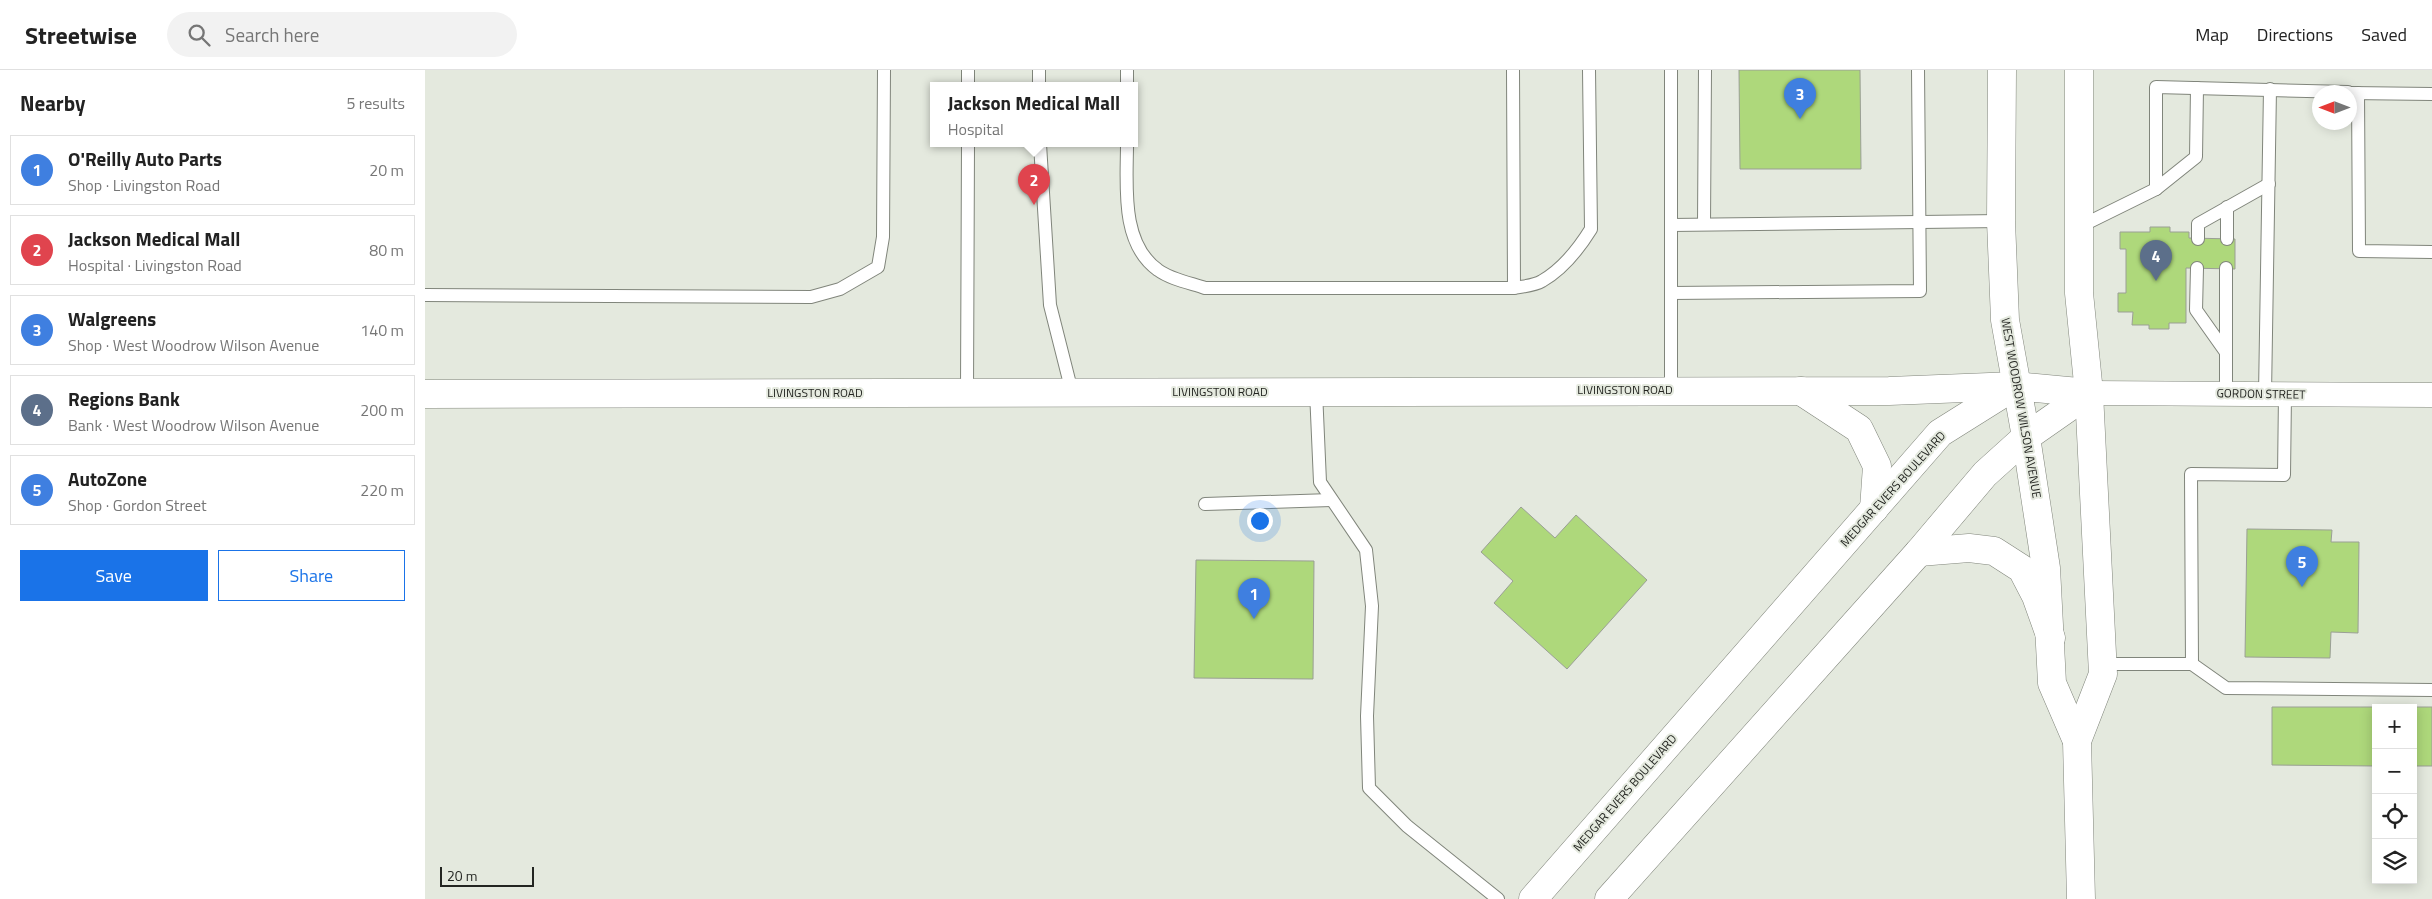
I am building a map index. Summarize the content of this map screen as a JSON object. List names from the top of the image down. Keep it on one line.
{"streets":{"main road":["LIVINGSTON ROAD","WEST WOODROW WILSON AVENUE","MEDGAR EVERS BOULEVARD"],"street":["GORDON STREET"]},"crossings":[["LIVINGSTON ROAD","WEST WOODROW WILSON AVENUE"],["LIVINGSTON ROAD","MEDGAR EVERS BOULEVARD"],["GORDON STREET","WEST WOODROW WILSON AVENUE"],["WEST WOODROW WILSON AVENUE","MEDGAR EVERS BOULEVARD"]],"scale_bar":"20 m","north":"left","page":{"header":"Streetwise","search":"Search here","nav":["Map","Directions","Saved"],"heading":["Nearby","5 results"],"pins":["3","2","4","5","1"],"popup":["Jackson Medical Mall","Hospital"],"list":[{"mark":"1","name":"O'Reilly Auto Parts","note":"Shop · Livingston Road","value":"20 m"},{"mark":"2","name":"Jackson Medical Mall","note":"Hospital · Livingston Road","value":"80 m"},{"mark":"3","name":"Walgreens","note":"Shop · West Woodrow Wilson Avenue","value":"140 m"},{"mark":"4","name":"Regions Bank","note":"Bank · West Woodrow Wilson Avenue","value":"200 m"},{"mark":"5","name":"AutoZone","note":"Shop · Gordon Street","value":"220 m"}],"buttons":["Save","Share"],"map_buttons":["+","−"],"scale":"20 m"}}
